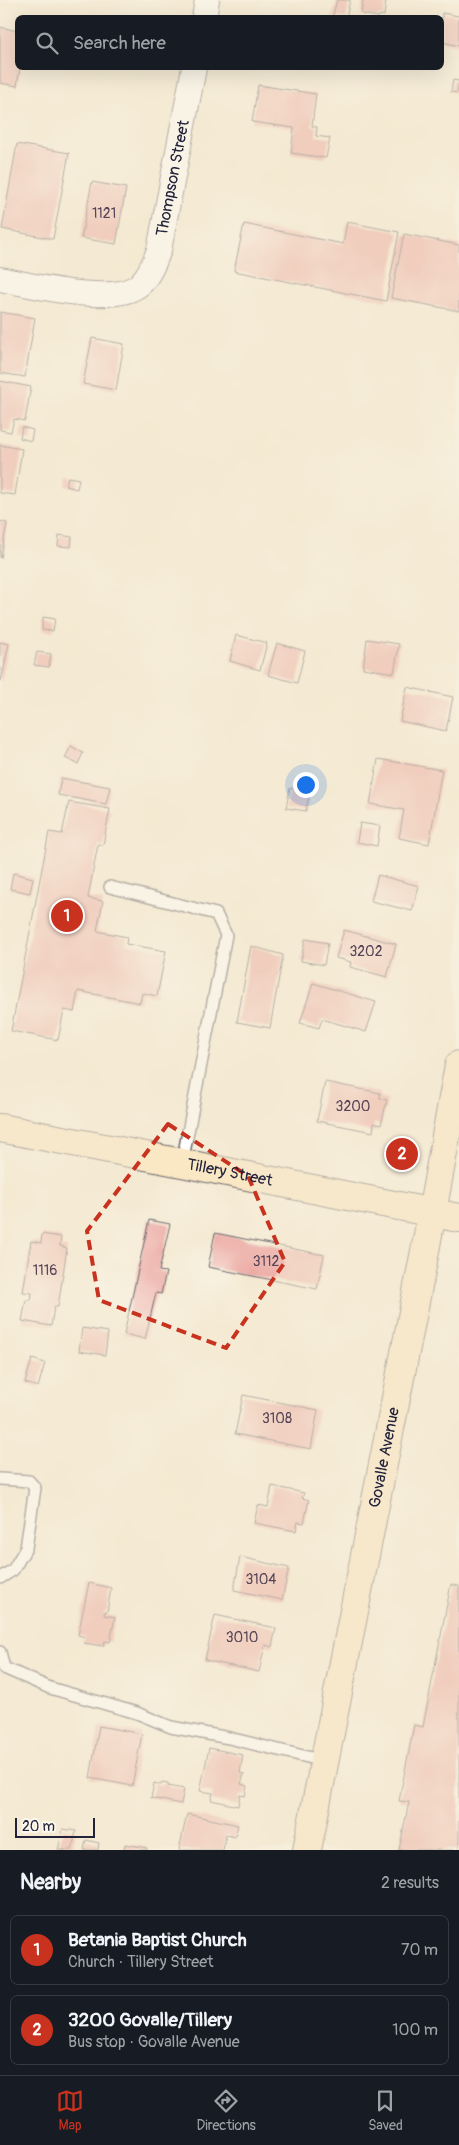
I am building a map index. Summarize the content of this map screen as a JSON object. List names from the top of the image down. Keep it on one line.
{"streets":{"street":["Thompson Street","Tillery Street","Govalle Avenue"]},"crossings":[["Tillery Street","Govalle Avenue"]],"house_numbers":["1121","3202","3200","3112","1116","3108","3104","3010"],"scale_bar":"20 m","page":{"search":"Search here","pins":["1","2"],"scale":"20 m","heading":["Nearby","2 results"],"list":[{"mark":"1","name":"Betania Baptist Church","note":"Church · Tillery Street","value":"70 m"},{"mark":"2","name":"3200 Govalle/Tillery","note":"Bus stop · Govalle Avenue","value":"100 m"}],"nav":["Map","Directions","Saved"]}}
